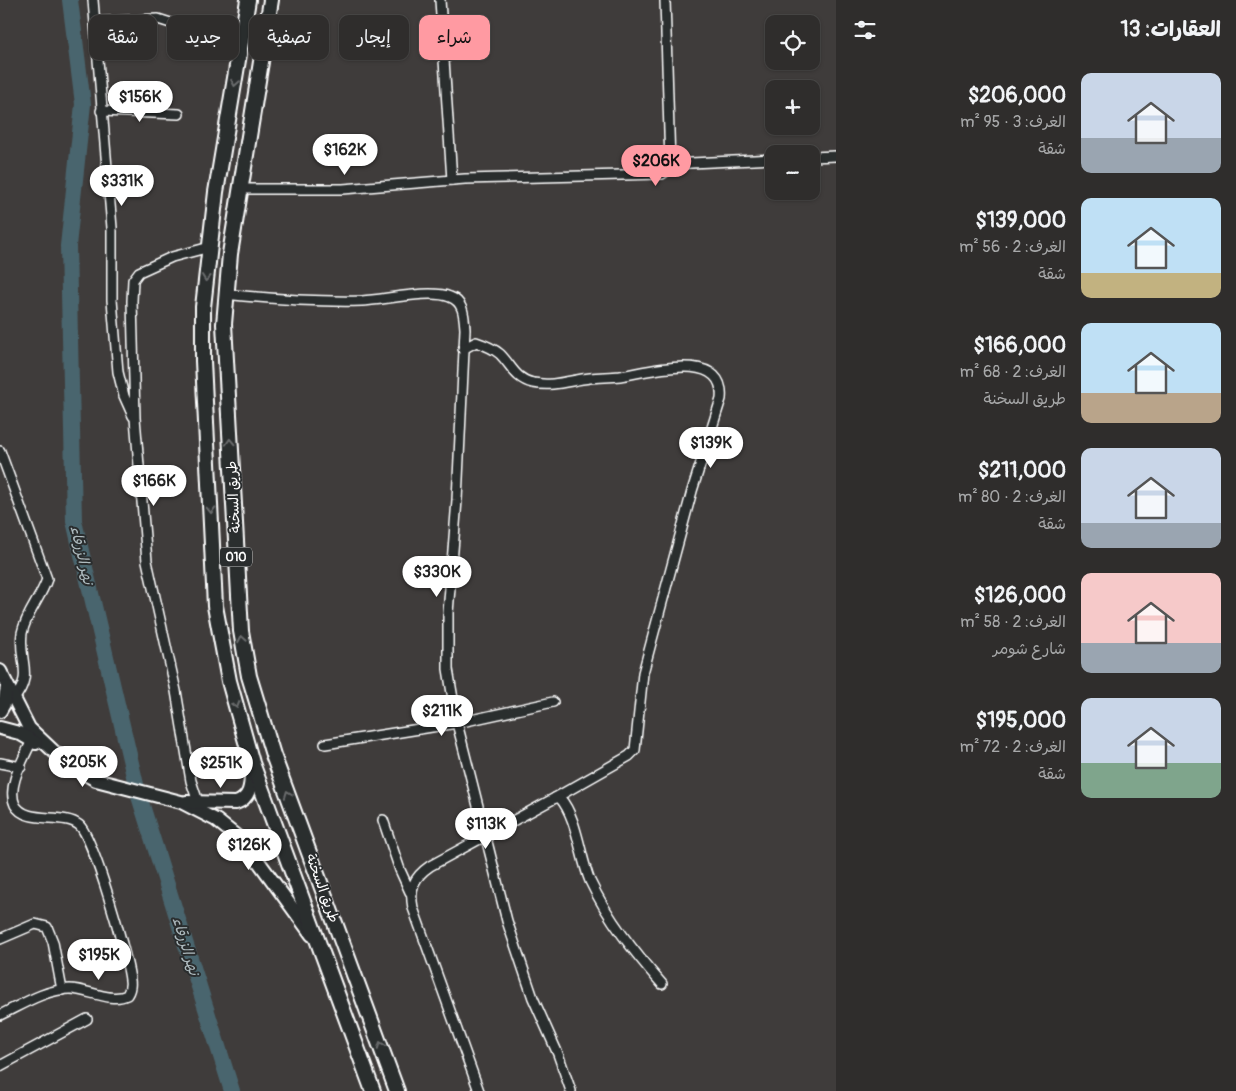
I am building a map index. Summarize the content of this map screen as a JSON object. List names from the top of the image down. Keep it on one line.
{"streets":{"main road":["طريق السخنة","010"]},"water":["نهر الزرقاء"],"page":{"heading":"العقارات: 13","map_buttons":["+","−"],"chip":["شراء","إيجار","تصفية","جديد","شقة"],"list":[{"name":"$206,000","note":"الغرف: 3 · 95 m² · شقة"},{"name":"$139,000","note":"الغرف: 2 · 56 m² · شقة"},{"name":"$166,000","note":"الغرف: 2 · 68 m² · طريق السخنة"},{"name":"$211,000","note":"الغرف: 2 · 80 m² · شقة"},{"name":"$126,000","note":"الغرف: 2 · 58 m² · شارع شومر"},{"name":"$195,000","note":"الغرف: 2 · 72 m² · شقة"}],"price":["$156K","$162K","$206K","$331K","$139K","$166K","$330K","$211K","$205K","$251K","$113K","$126K","$195K"]}}
